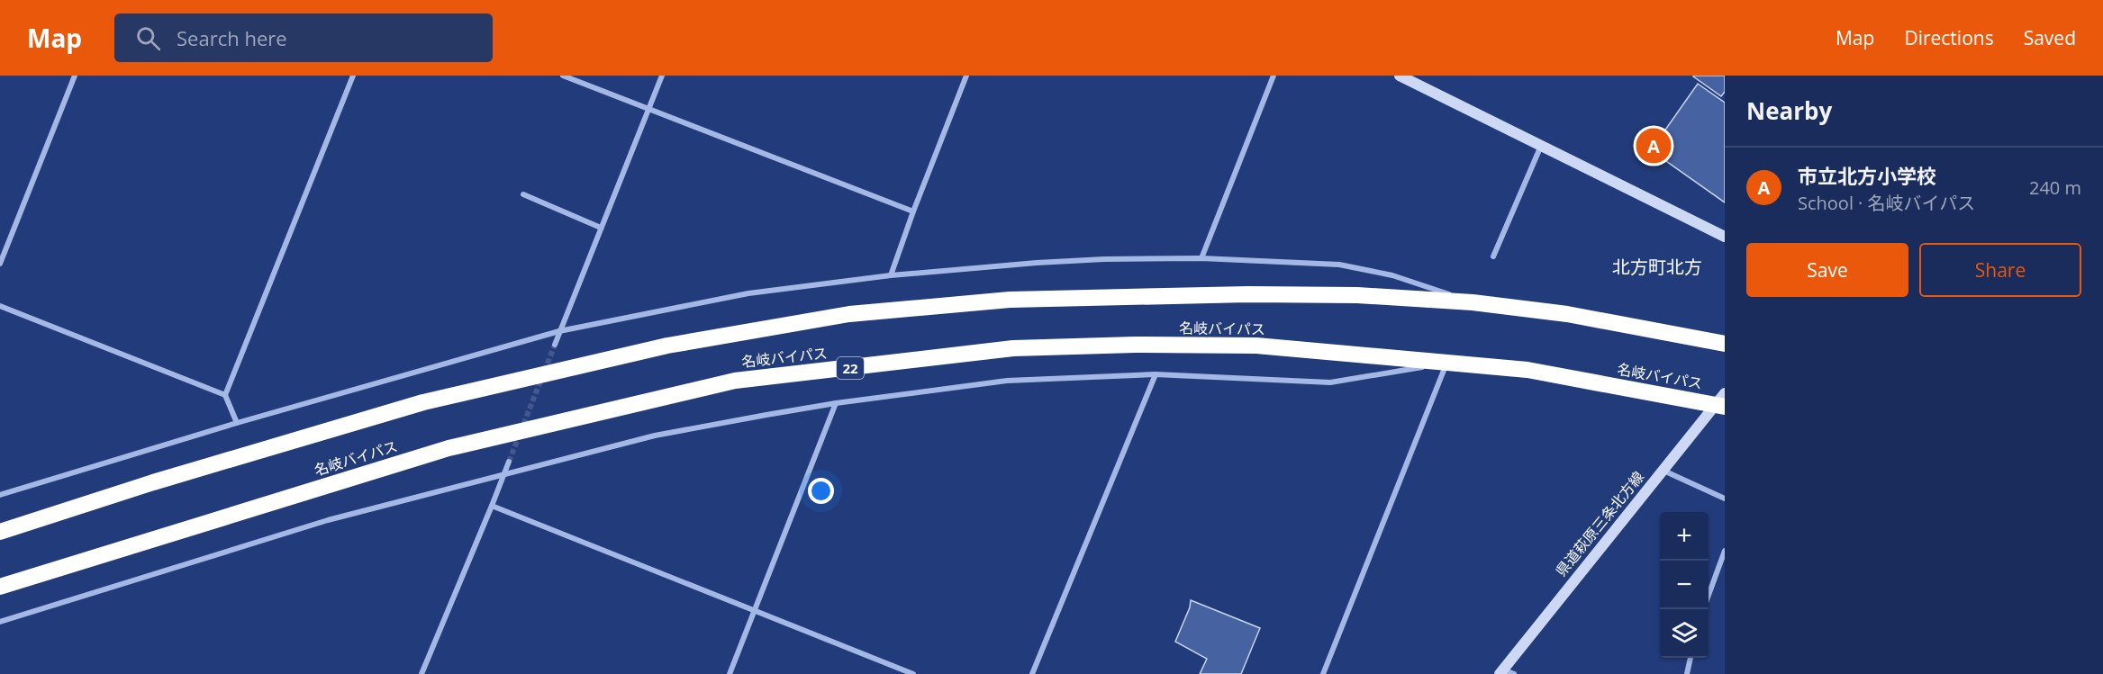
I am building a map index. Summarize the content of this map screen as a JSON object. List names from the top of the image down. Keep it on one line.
{"streets":{"highway":["名岐バイパス","22"],"street":["県道萩原三条北方線"]},"crossings":[["名岐バイパス","県道萩原三条北方線"]],"districts":["北方町北方"],"page":{"header":"Map","search":"Search here","nav":["Map","Directions","Saved"],"heading":"Nearby","pins":"A","list":[{"mark":"A","name":"市立北方小学校","note":"School · 名岐バイパス","value":"240 m"}],"buttons":["Save","Share"],"map_buttons":["+","−"]}}
